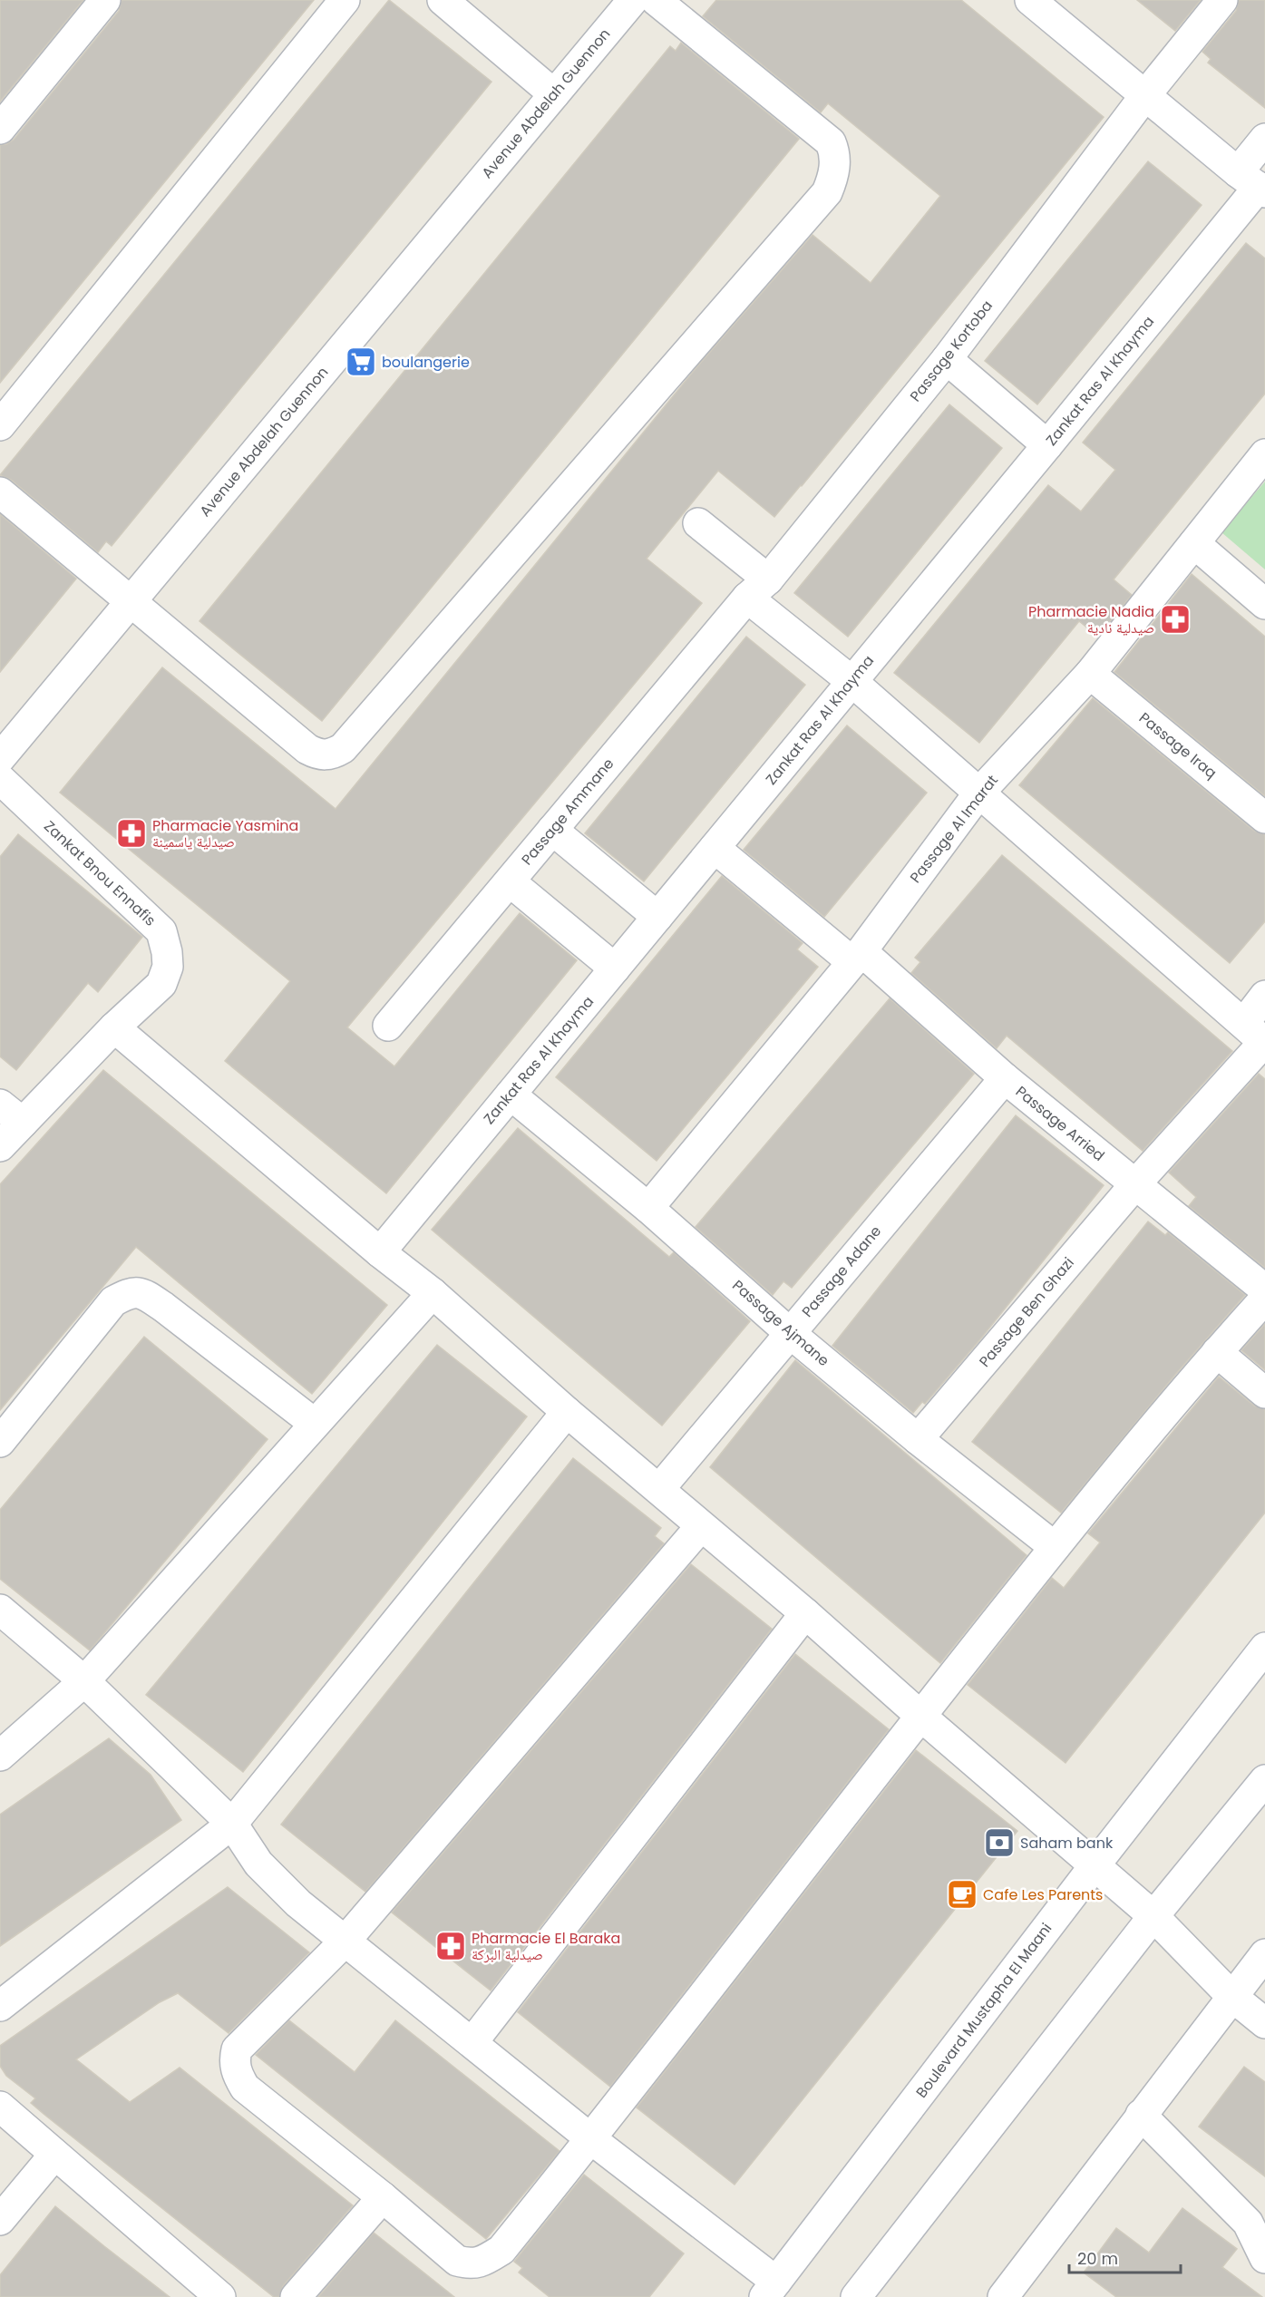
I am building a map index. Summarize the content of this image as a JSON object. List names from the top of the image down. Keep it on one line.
{"streets":{"street":["Avenue Abdelah Guennon","Passage Kortoba","Zankat Ras Al Khayma","Passage Iraq","Passage Ammane","Passage Al Imarat","Zankat Bnou Ennafis","Passage Arried","Passage Adane","Passage Ben Ghazi","Passage Ajmane","Boulevard Mustapha El Maani"]},"crossings":[["Passage Kortoba","Passage Ammane"],["Zankat Ras Al Khayma","Passage Arried"],["Zankat Ras Al Khayma","Passage Ajmane"],["Passage Iraq","Passage Al Imarat"],["Passage Al Imarat","Passage Arried"],["Passage Al Imarat","Passage Ajmane"],["Passage Arried","Passage Adane"],["Passage Arried","Passage Ben Ghazi"],["Passage Adane","Passage Ajmane"],["Passage Ben Ghazi","Passage Ajmane"]],"places":{"supermarket":["boulangerie"],"pharmacy":["Pharmacie Nadia صيدلية نادية","Pharmacie Yasmina صيدلية ياسمينة","Pharmacie El Baraka صيدلية البركة"],"bank":["Saham bank"],"cafe":["Cafe Les Parents"]},"scale_bar":"20 m"}
